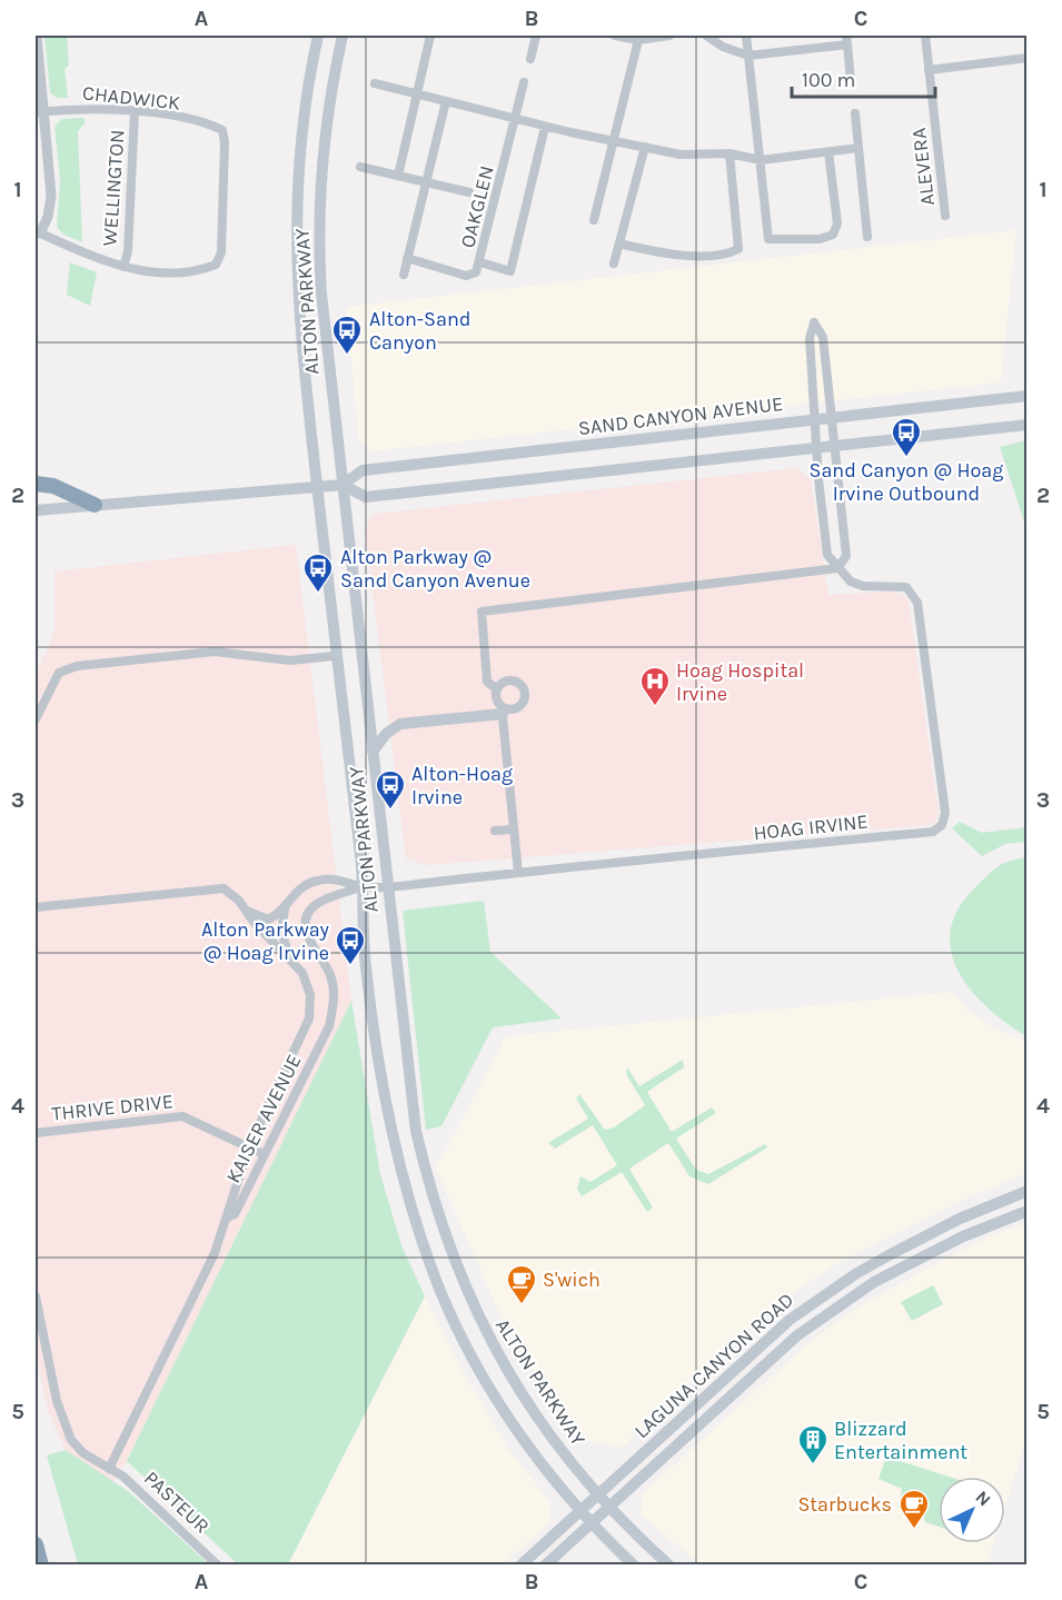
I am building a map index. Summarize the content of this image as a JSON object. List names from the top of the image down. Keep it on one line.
{"streets":{"main road":["ALTON PARKWAY","SAND CANYON AVENUE","LAGUNA CANYON ROAD"],"street":["CHADWICK","ALEVERA","WELLINGTON","OAKGLEN","HOAG IRVINE","THRIVE DRIVE","KAISER AVENUE","PASTEUR"]},"crossings":[["CHADWICK","WELLINGTON"],["ALTON PARKWAY","SAND CANYON AVENUE"],["ALTON PARKWAY","HOAG IRVINE"],["ALTON PARKWAY","KAISER AVENUE"],["ALTON PARKWAY","LAGUNA CANYON ROAD"],["HOAG IRVINE","KAISER AVENUE"],["THRIVE DRIVE","KAISER AVENUE"],["KAISER AVENUE","PASTEUR"]],"places":{"bus stop":["Alton-Sand Canyon","Sand Canyon @ Hoag Irvine Outbound","Alton Parkway @ Sand Canyon Avenue","Alton-Hoag Irvine","Alton Parkway @ Hoag Irvine"],"hospital":["Hoag Hospital Irvine"],"cafe":["S'wich","Starbucks"],"building":["Blizzard Entertainment"]},"scale_bar":"100 m","north":"top right","grid":{"columns":["A","B","C"],"rows":["1","2","3","4","5"]}}
